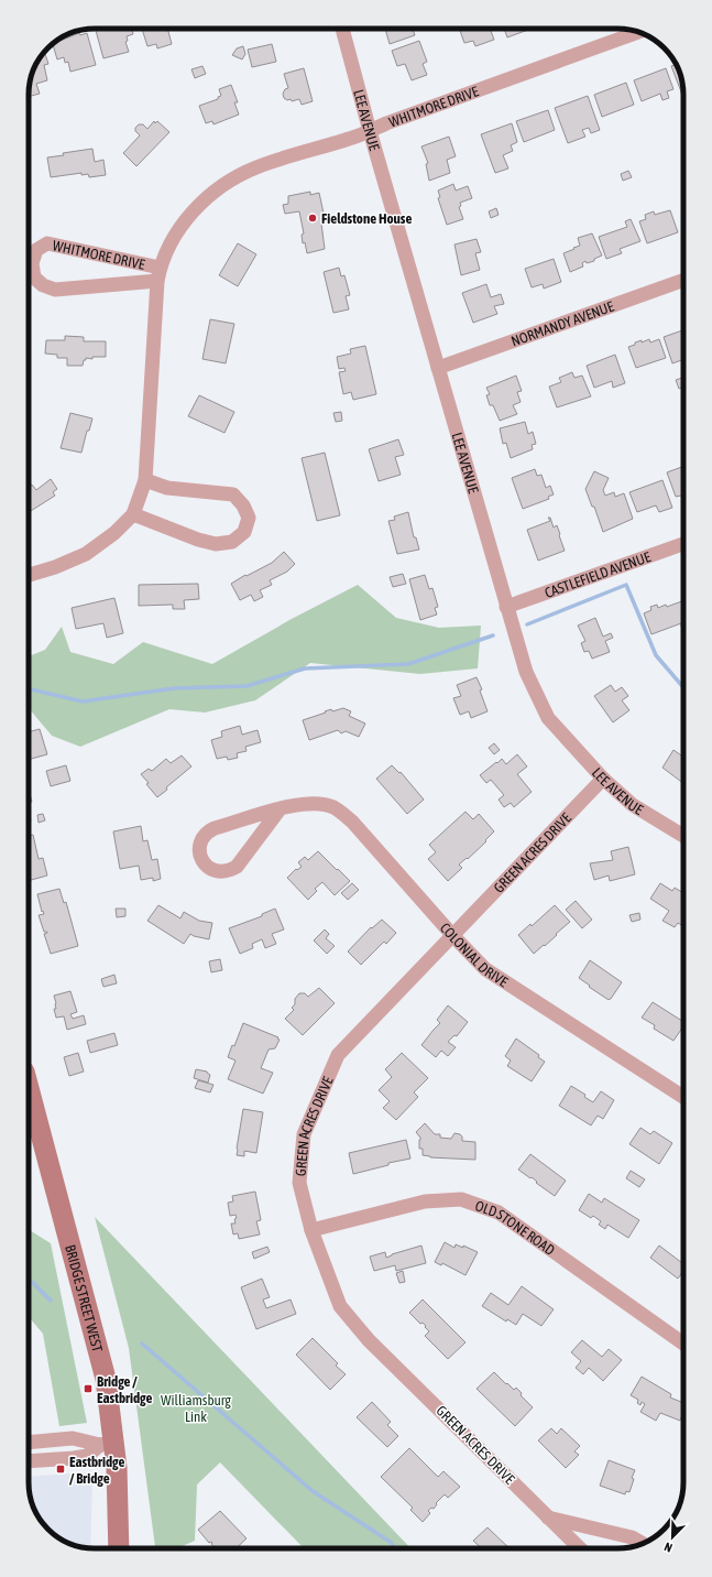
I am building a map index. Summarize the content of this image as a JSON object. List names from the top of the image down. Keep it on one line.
{"streets":{"main road":["BRIDGE STREET WEST"],"street":["WHITMORE DRIVE","LEE AVENUE","NORMANDY AVENUE","CASTLEFIELD AVENUE","GREEN ACRES DRIVE","COLONIAL DRIVE","OLD STONE ROAD"]},"crossings":[["WHITMORE DRIVE","LEE AVENUE"],["LEE AVENUE","NORMANDY AVENUE"],["LEE AVENUE","CASTLEFIELD AVENUE"],["LEE AVENUE","GREEN ACRES DRIVE"],["GREEN ACRES DRIVE","COLONIAL DRIVE"],["GREEN ACRES DRIVE","OLD STONE ROAD"]],"parks":["Williamsburg Link"],"places":{"other":["Fieldstone House"],"transit":["Bridge / Eastbridge","Eastbridge / Bridge"]},"north":"bottom left"}
